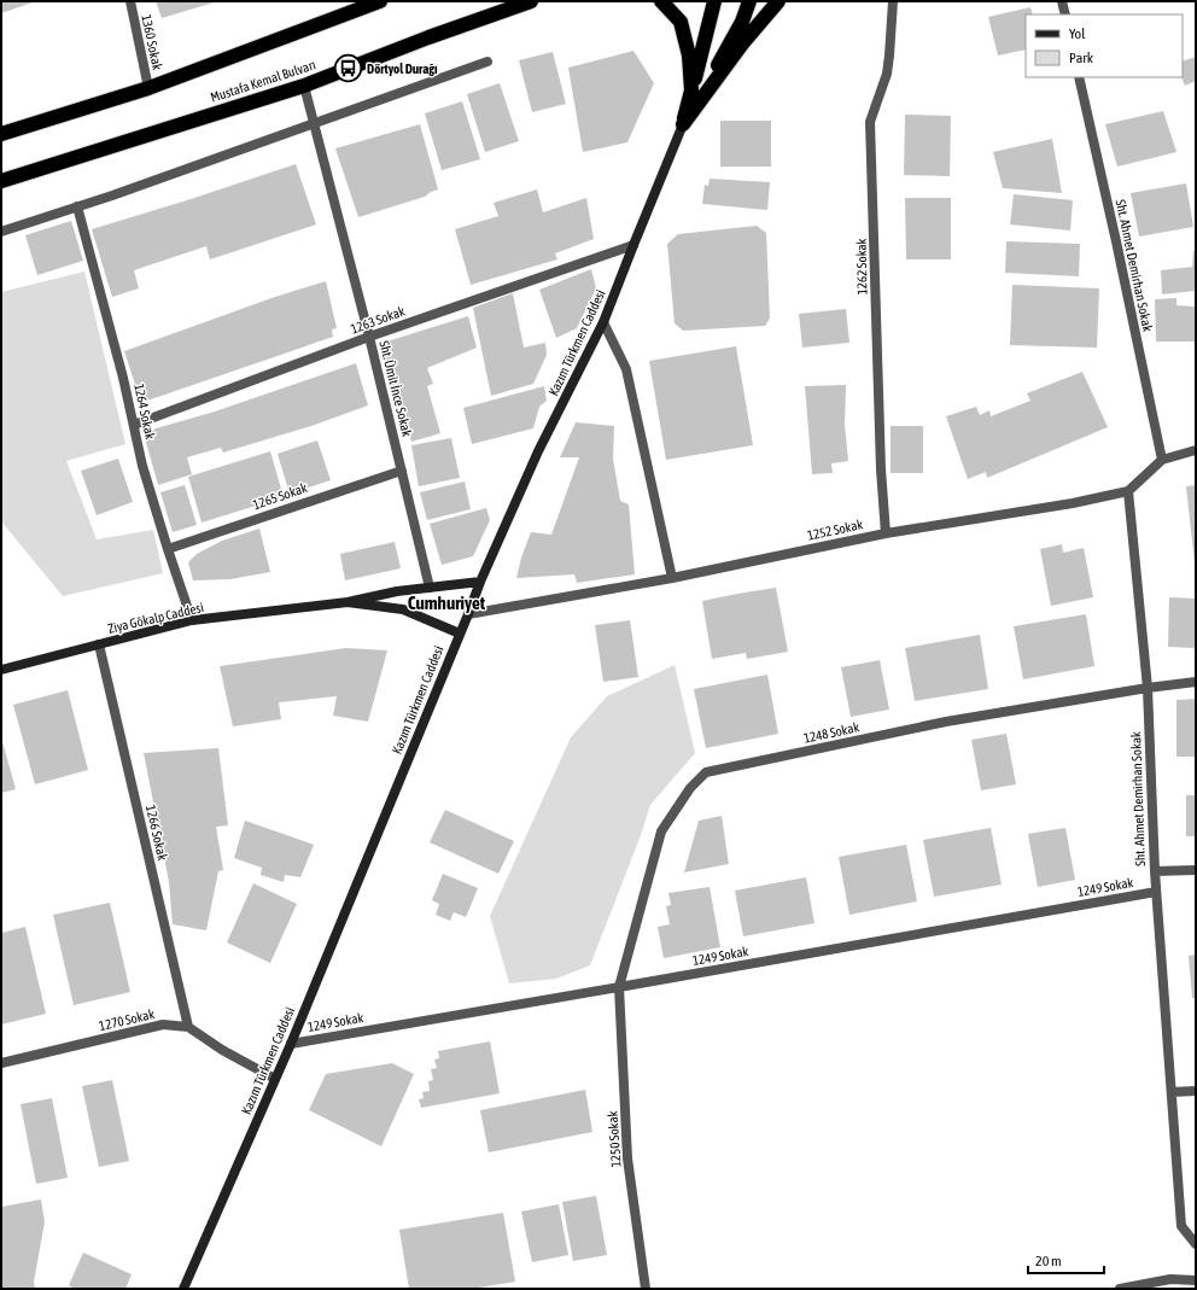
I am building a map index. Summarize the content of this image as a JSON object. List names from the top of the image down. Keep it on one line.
{"streets":{"highway":["Mustafa Kemal Bulvarı"],"main road":["Kazım Türkmen Caddesi","Ziya Gökalp Caddesi"],"street":["1360 Sokak","Sht. Ahmet Demirhan Sokak","1262 Sokak","1263 Sokak","Sht. Ümit İnce Sokak","1264 Sokak","1265 Sokak","1252 Sokak","1248 Sokak","1266 Sokak","1249 Sokak","1270 Sokak","1250 Sokak"]},"crossings":[["Mustafa Kemal Bulvarı","Sht. Ümit İnce Sokak"],["Sht. Ahmet Demirhan Sokak","1252 Sokak"],["Sht. Ahmet Demirhan Sokak","1248 Sokak"],["Sht. Ahmet Demirhan Sokak","1249 Sokak"],["1262 Sokak","1252 Sokak"],["1263 Sokak","Kazım Türkmen Caddesi"],["1263 Sokak","Sht. Ümit İnce Sokak"],["1263 Sokak","1264 Sokak"],["Kazım Türkmen Caddesi","1252 Sokak"],["Kazım Türkmen Caddesi","1249 Sokak"],["Kazım Türkmen Caddesi","1270 Sokak"],["Sht. Ümit İnce Sokak","1265 Sokak"],["1264 Sokak","1265 Sokak"],["1264 Sokak","Ziya Gökalp Caddesi"],["Ziya Gökalp Caddesi","1266 Sokak"],["1248 Sokak","1249 Sokak"],["1248 Sokak","1250 Sokak"],["1266 Sokak","1270 Sokak"],["1249 Sokak","1250 Sokak"]],"districts":["Cumhuriyet"],"places":{"bus stop":["Dörtyol Durağı"]},"legend":["Yol","Park"],"scale_bar":"20 m"}
